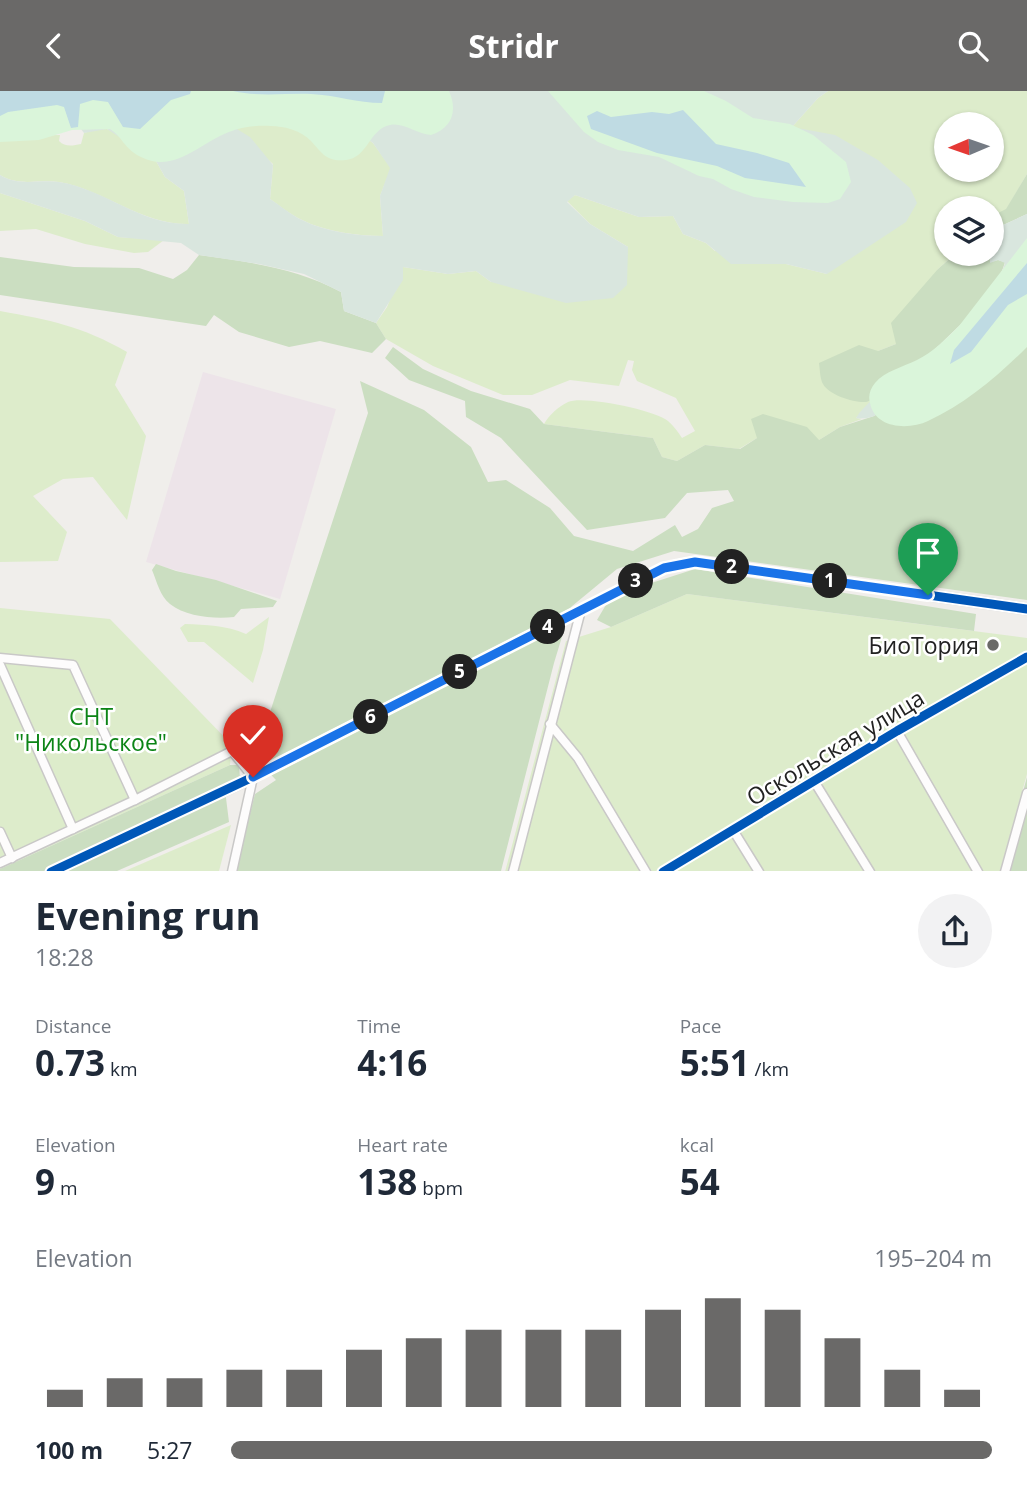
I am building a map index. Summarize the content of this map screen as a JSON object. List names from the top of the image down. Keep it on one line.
{"streets":{"street":["Оскольская улица"]},"parks":["СНТ \"Никольское\""],"places":["БиоТория"],"north":"left","page":{"header":"Stridr","pins":["2","1","3","4","5","6"],"heading":["Evening run","18:28"],"stats":[["Distance","0.73 km"],["Time","4:16"],["Pace","5:51 /km"],["Elevation","9 m"],["Heart rate","138 bpm"],["kcal","54"]],"chart":["Elevation","195–204 m"],"list":[{"name":"100 m","note":"5:27"}]}}
